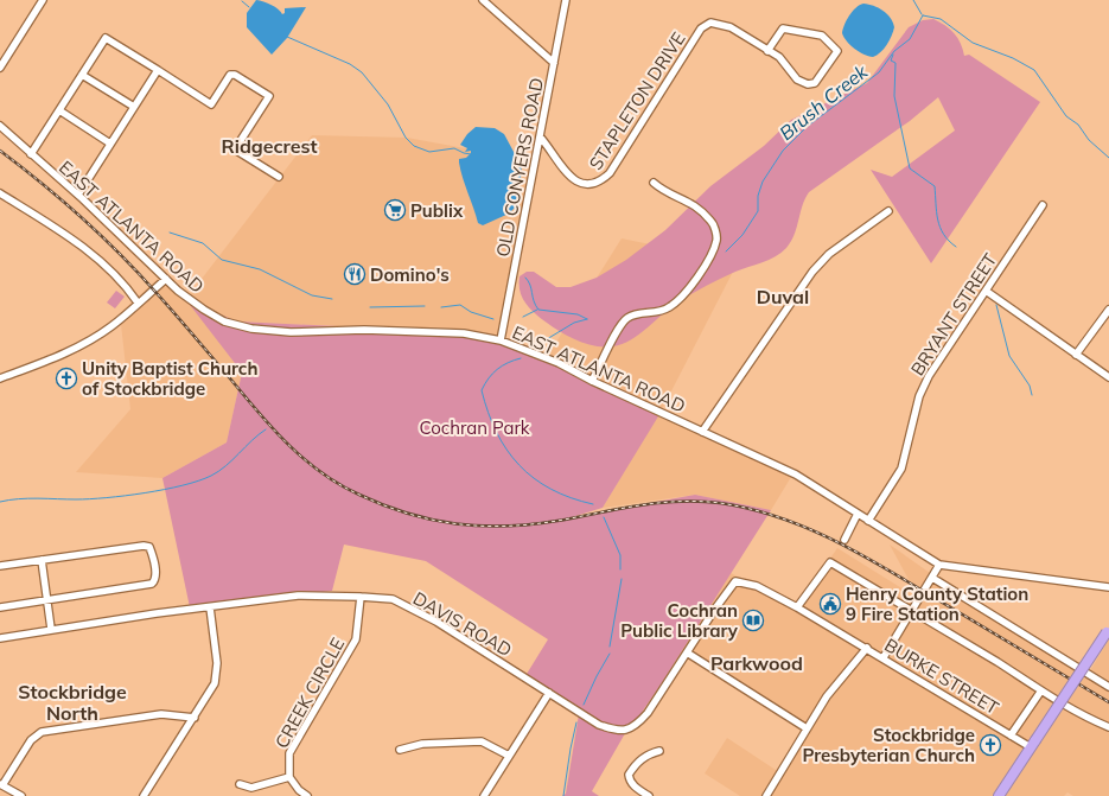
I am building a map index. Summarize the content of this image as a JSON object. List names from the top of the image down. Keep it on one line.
{"streets":{"street":["STAPLETON DRIVE","OLD CONYERS ROAD","EAST ATLANTA ROAD","BRYANT STREET","DAVIS ROAD","BURKE STREET","CREEK CIRCLE"]},"crossings":[["STAPLETON DRIVE","OLD CONYERS ROAD"],["OLD CONYERS ROAD","EAST ATLANTA ROAD"],["EAST ATLANTA ROAD","BRYANT STREET"],["DAVIS ROAD","BURKE STREET"],["DAVIS ROAD","CREEK CIRCLE"]],"districts":["Ridgecrest","Duval","Parkwood","Stockbridge North"],"water":["Brush Creek"],"parks":["Cochran Park"],"places":{"supermarket":["Publix"],"restaurant":["Domino's"],"church":["Unity Baptist Church of Stockbridge","Stockbridge Presbyterian Church"],"public building":["Henry County Station 9 Fire Station"],"library":["Cochran Public Library"]}}
